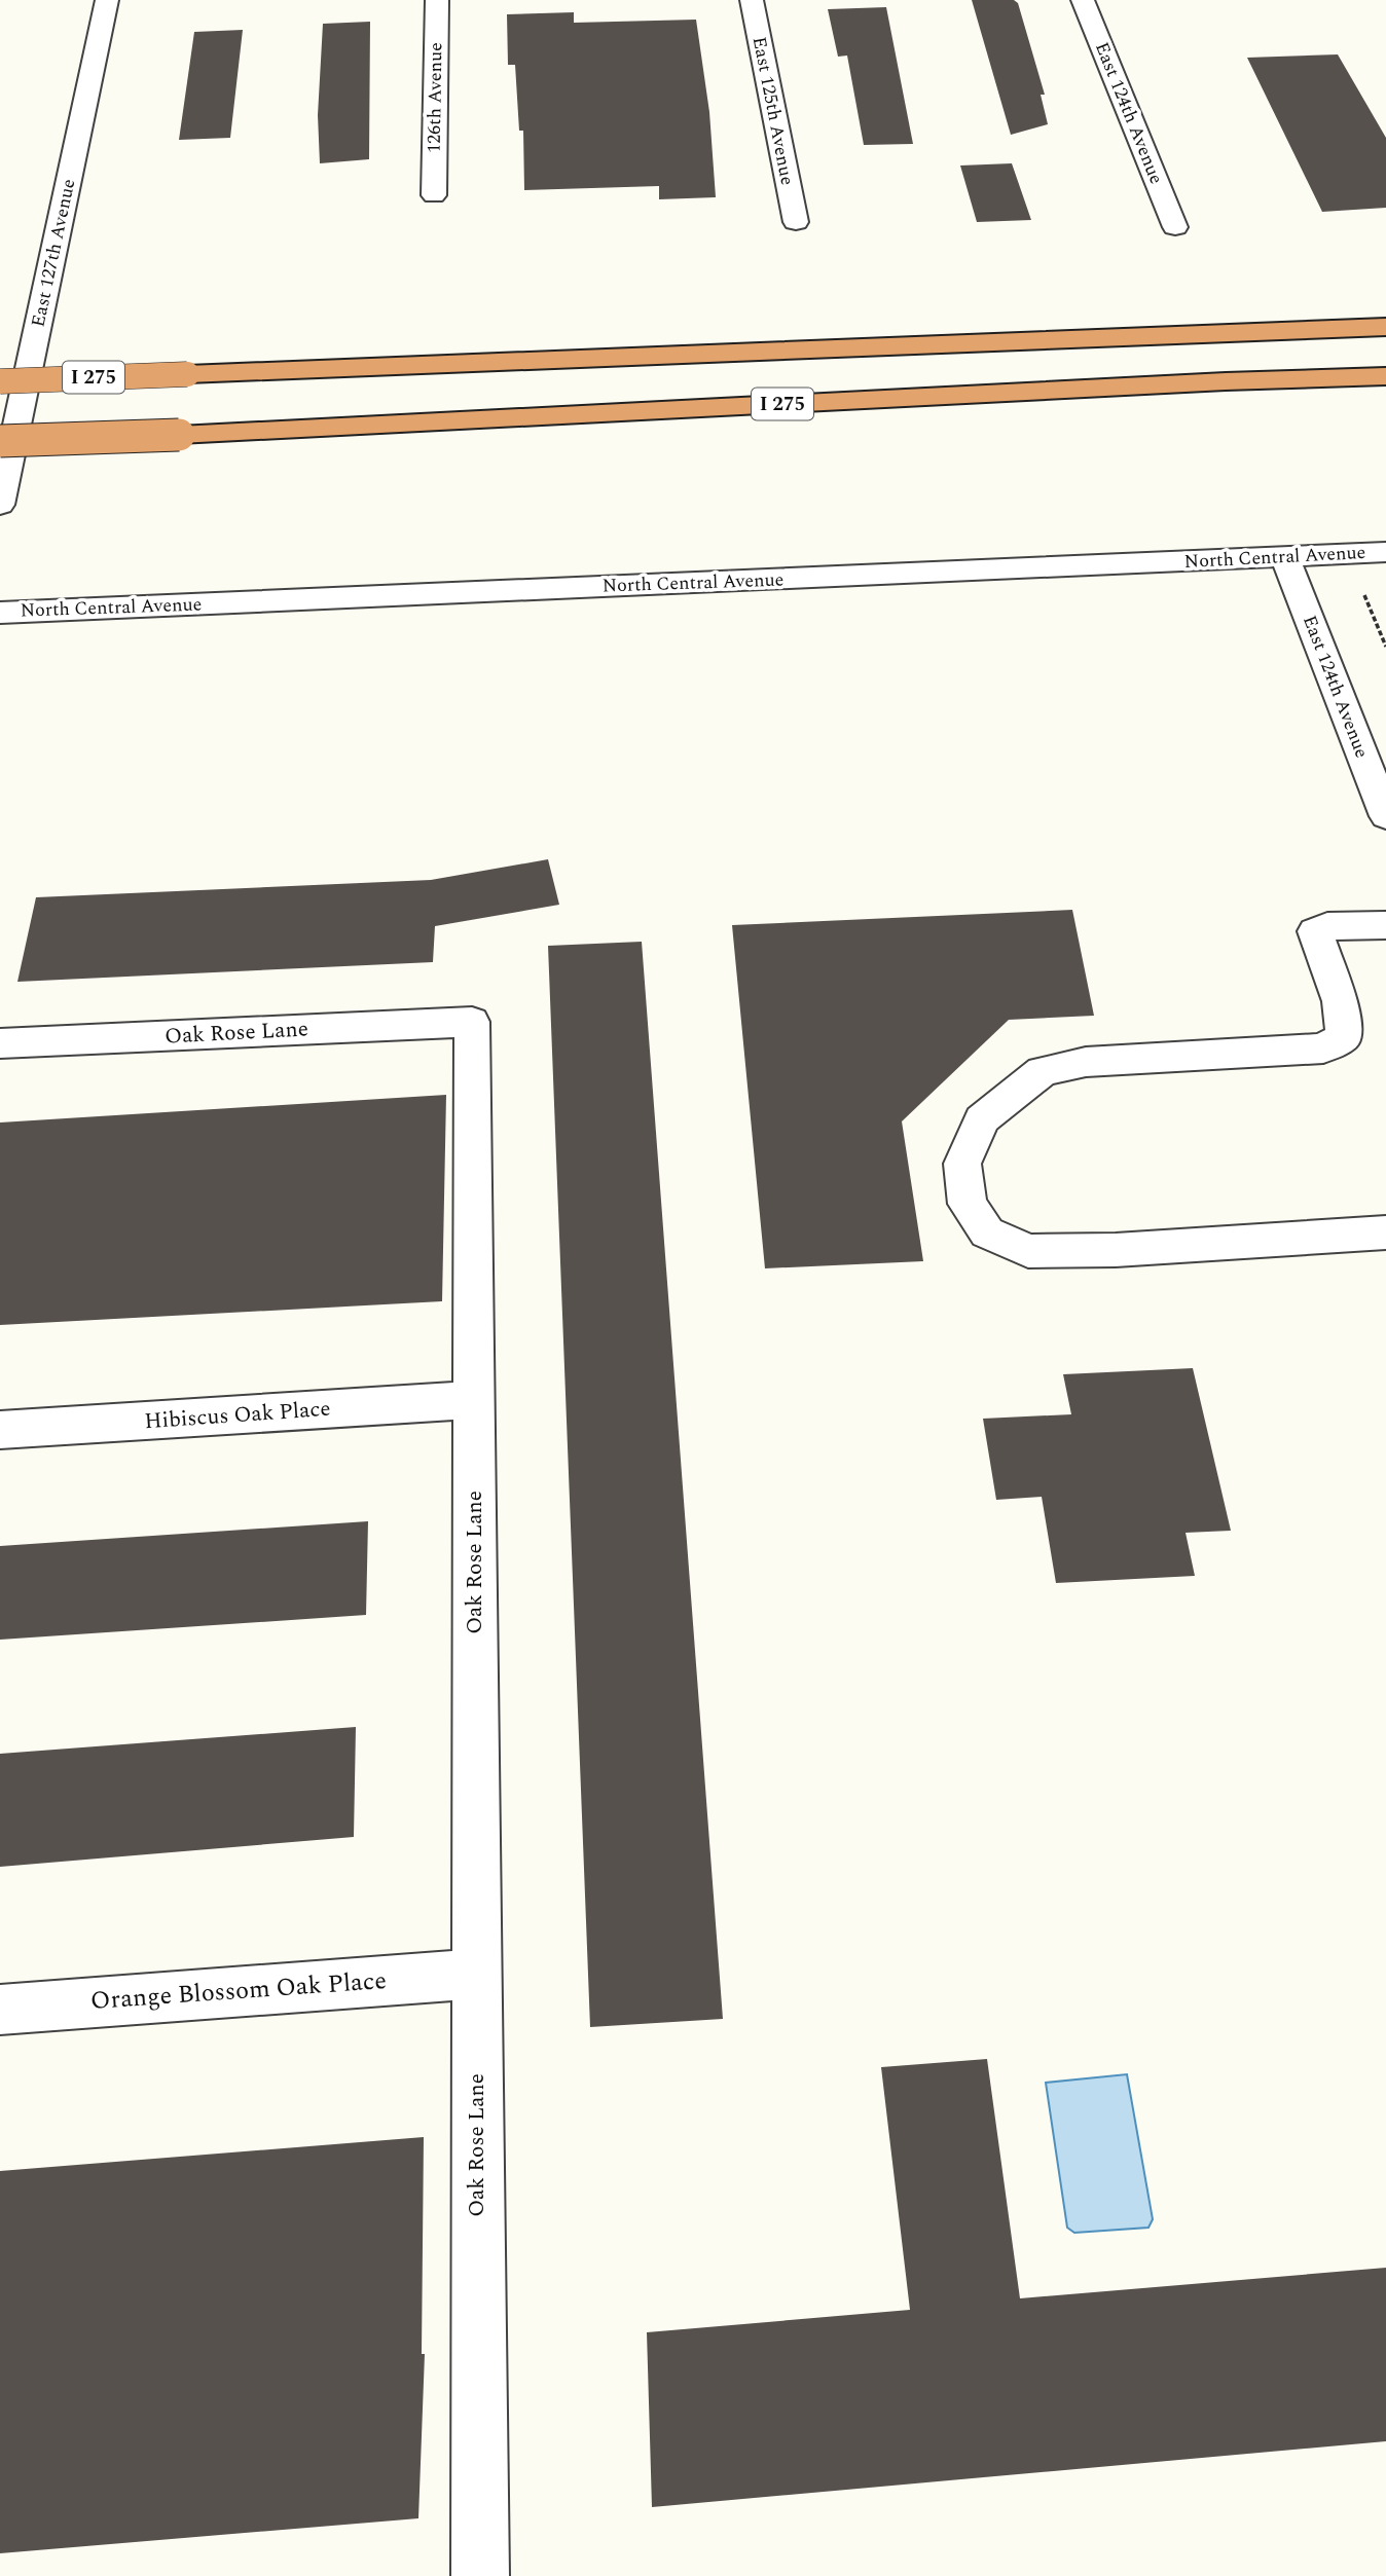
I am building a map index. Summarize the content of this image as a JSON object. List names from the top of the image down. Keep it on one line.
{"streets":{"highway":["I 275"],"street":["126th Avenue","East 125th Avenue","East 124th Avenue","East 127th Avenue","North Central Avenue","Oak Rose Lane","Hibiscus Oak Place","Orange Blossom Oak Place"]},"crossings":[["East 124th Avenue","North Central Avenue"],["Oak Rose Lane","Hibiscus Oak Place"],["Oak Rose Lane","Orange Blossom Oak Place"]]}
